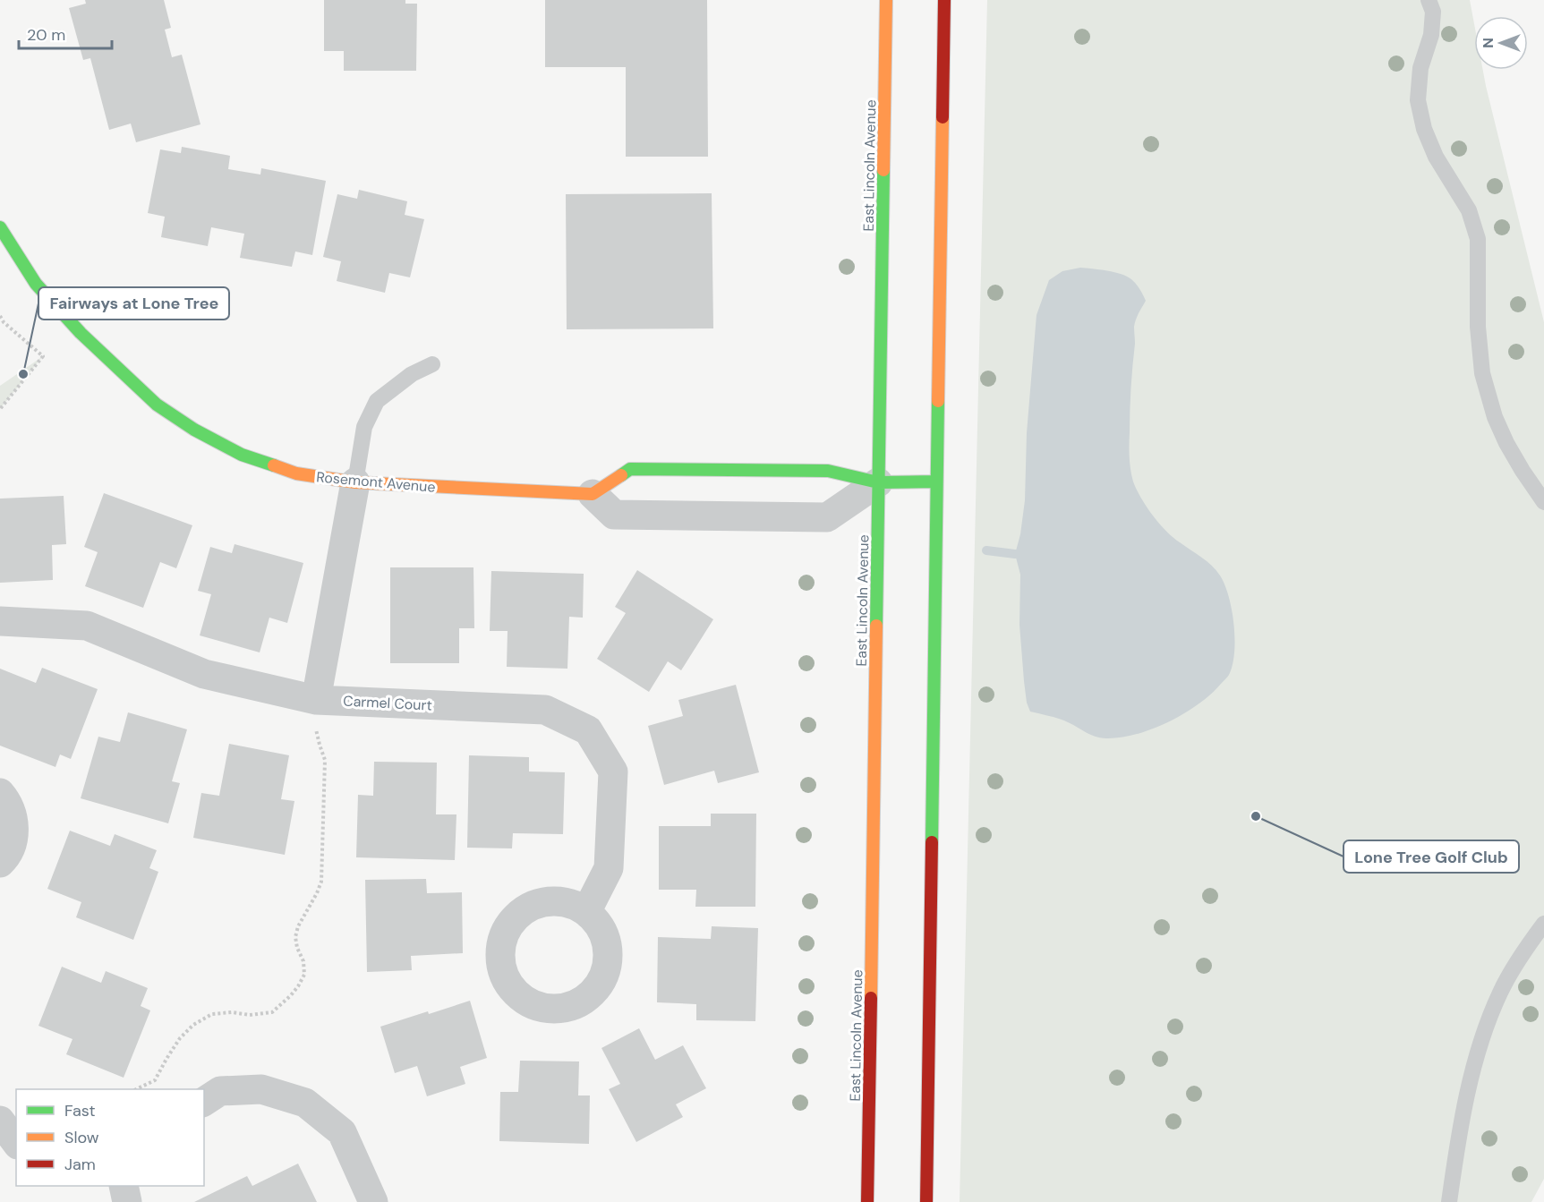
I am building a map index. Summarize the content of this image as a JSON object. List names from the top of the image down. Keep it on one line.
{"streets":{"main road":["East Lincoln Avenue","Rosemont Avenue"],"street":["Carmel Court"]},"places":["Fairways at Lone Tree","Lone Tree Golf Club"],"legend":["Fast","Slow","Jam"],"scale_bar":"20 m","north":"left"}
